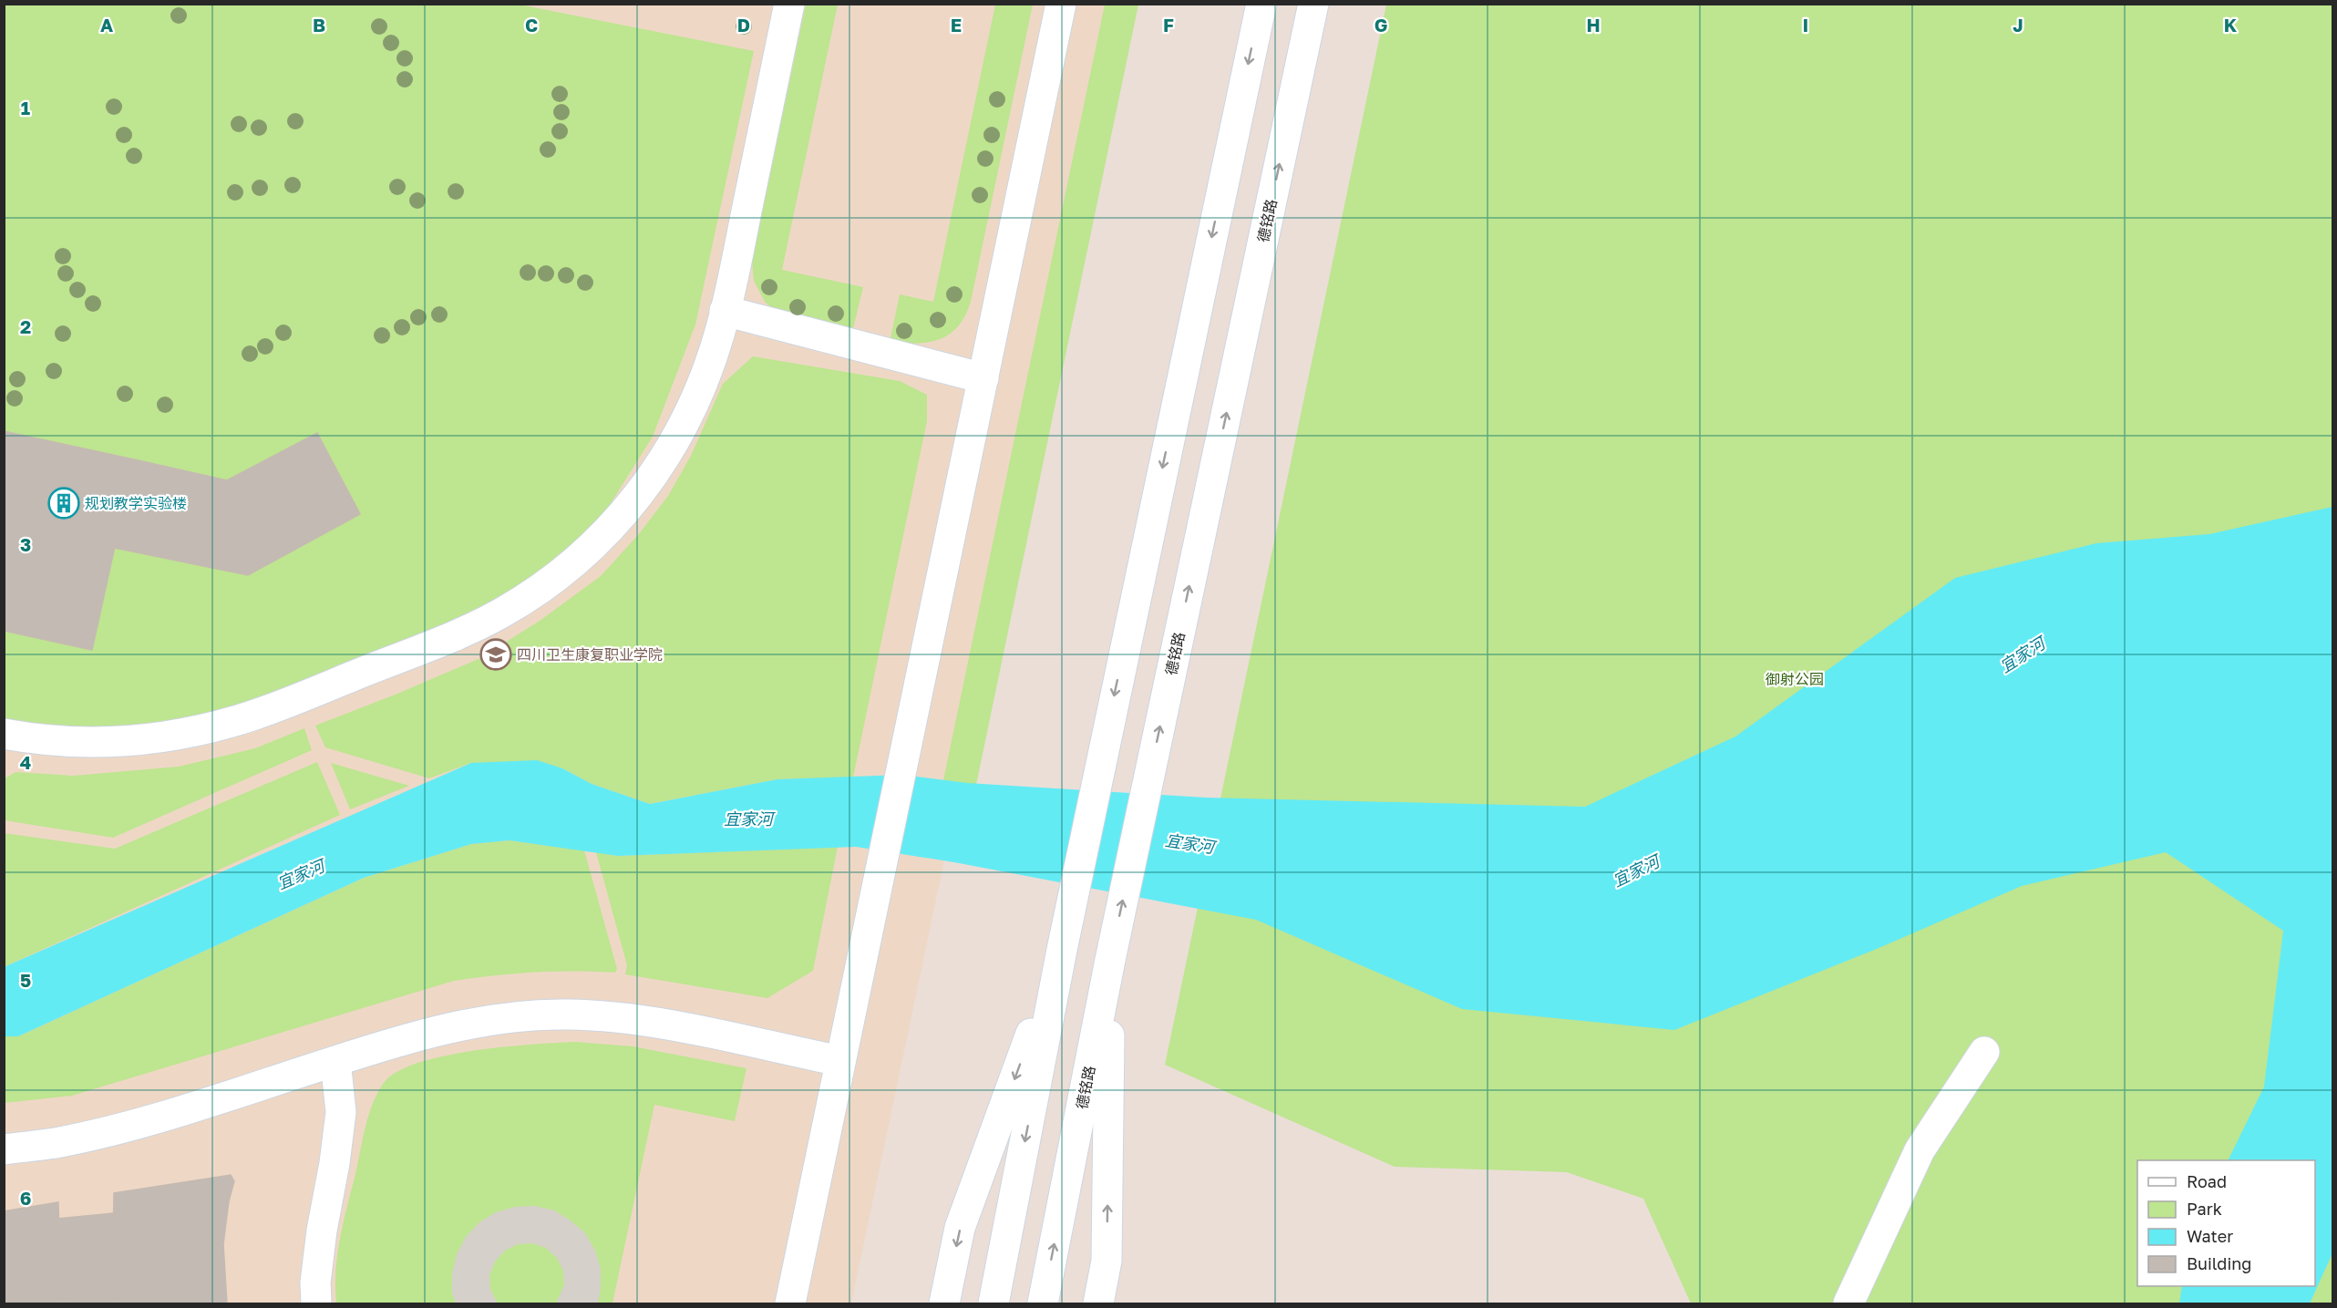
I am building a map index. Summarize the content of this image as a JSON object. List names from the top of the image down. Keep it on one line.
{"streets":{"street":["德铭路"]},"water":["宜家河"],"parks":["御射公园"],"places":{"building":["规划教学实验楼"],"school or university":["四川卫生康复职业学院"]},"legend":["Road","Park","Water","Building"],"grid":{"columns":["A","B","C","D","E","F","G","H","I","J","K"],"rows":["1","2","3","4","5","6"]}}
